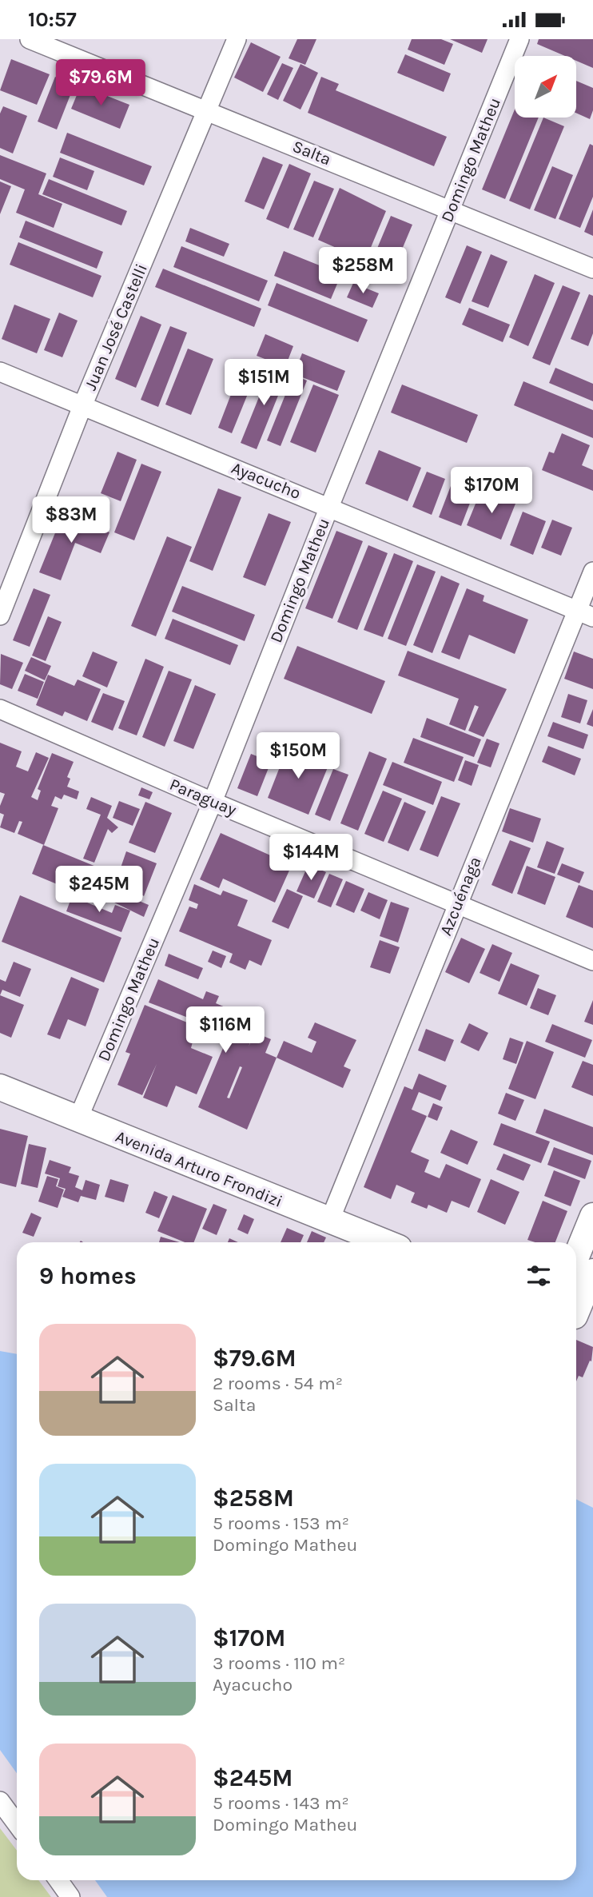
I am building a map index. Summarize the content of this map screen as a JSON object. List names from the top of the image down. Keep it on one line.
{"streets":{"main road":["Avenida Arturo Frondizi"],"street":["Salta","Domingo Matheu","Juan José Castelli","Ayacucho","Paraguay","Azcuénaga"]},"crossings":[["Salta","Domingo Matheu"],["Salta","Juan José Castelli"],["Domingo Matheu","Ayacucho"],["Domingo Matheu","Paraguay"],["Domingo Matheu","Avenida Arturo Frondizi"],["Juan José Castelli","Ayacucho"],["Ayacucho","Azcuénaga"],["Paraguay","Azcuénaga"],["Azcuénaga","Avenida Arturo Frondizi"]],"north":"top right","page":{"status":"10:57","price":["$79.6M","$258M","$151M","$170M","$83M","$150M","$144M","$245M","$116M"],"heading":"9 homes","list":[{"name":"$79.6M","note":"2 rooms · 54 m² · Salta"},{"name":"$258M","note":"5 rooms · 153 m² · Domingo Matheu"},{"name":"$170M","note":"3 rooms · 110 m² · Ayacucho"},{"name":"$245M","note":"5 rooms · 143 m² · Domingo Matheu"}]}}
